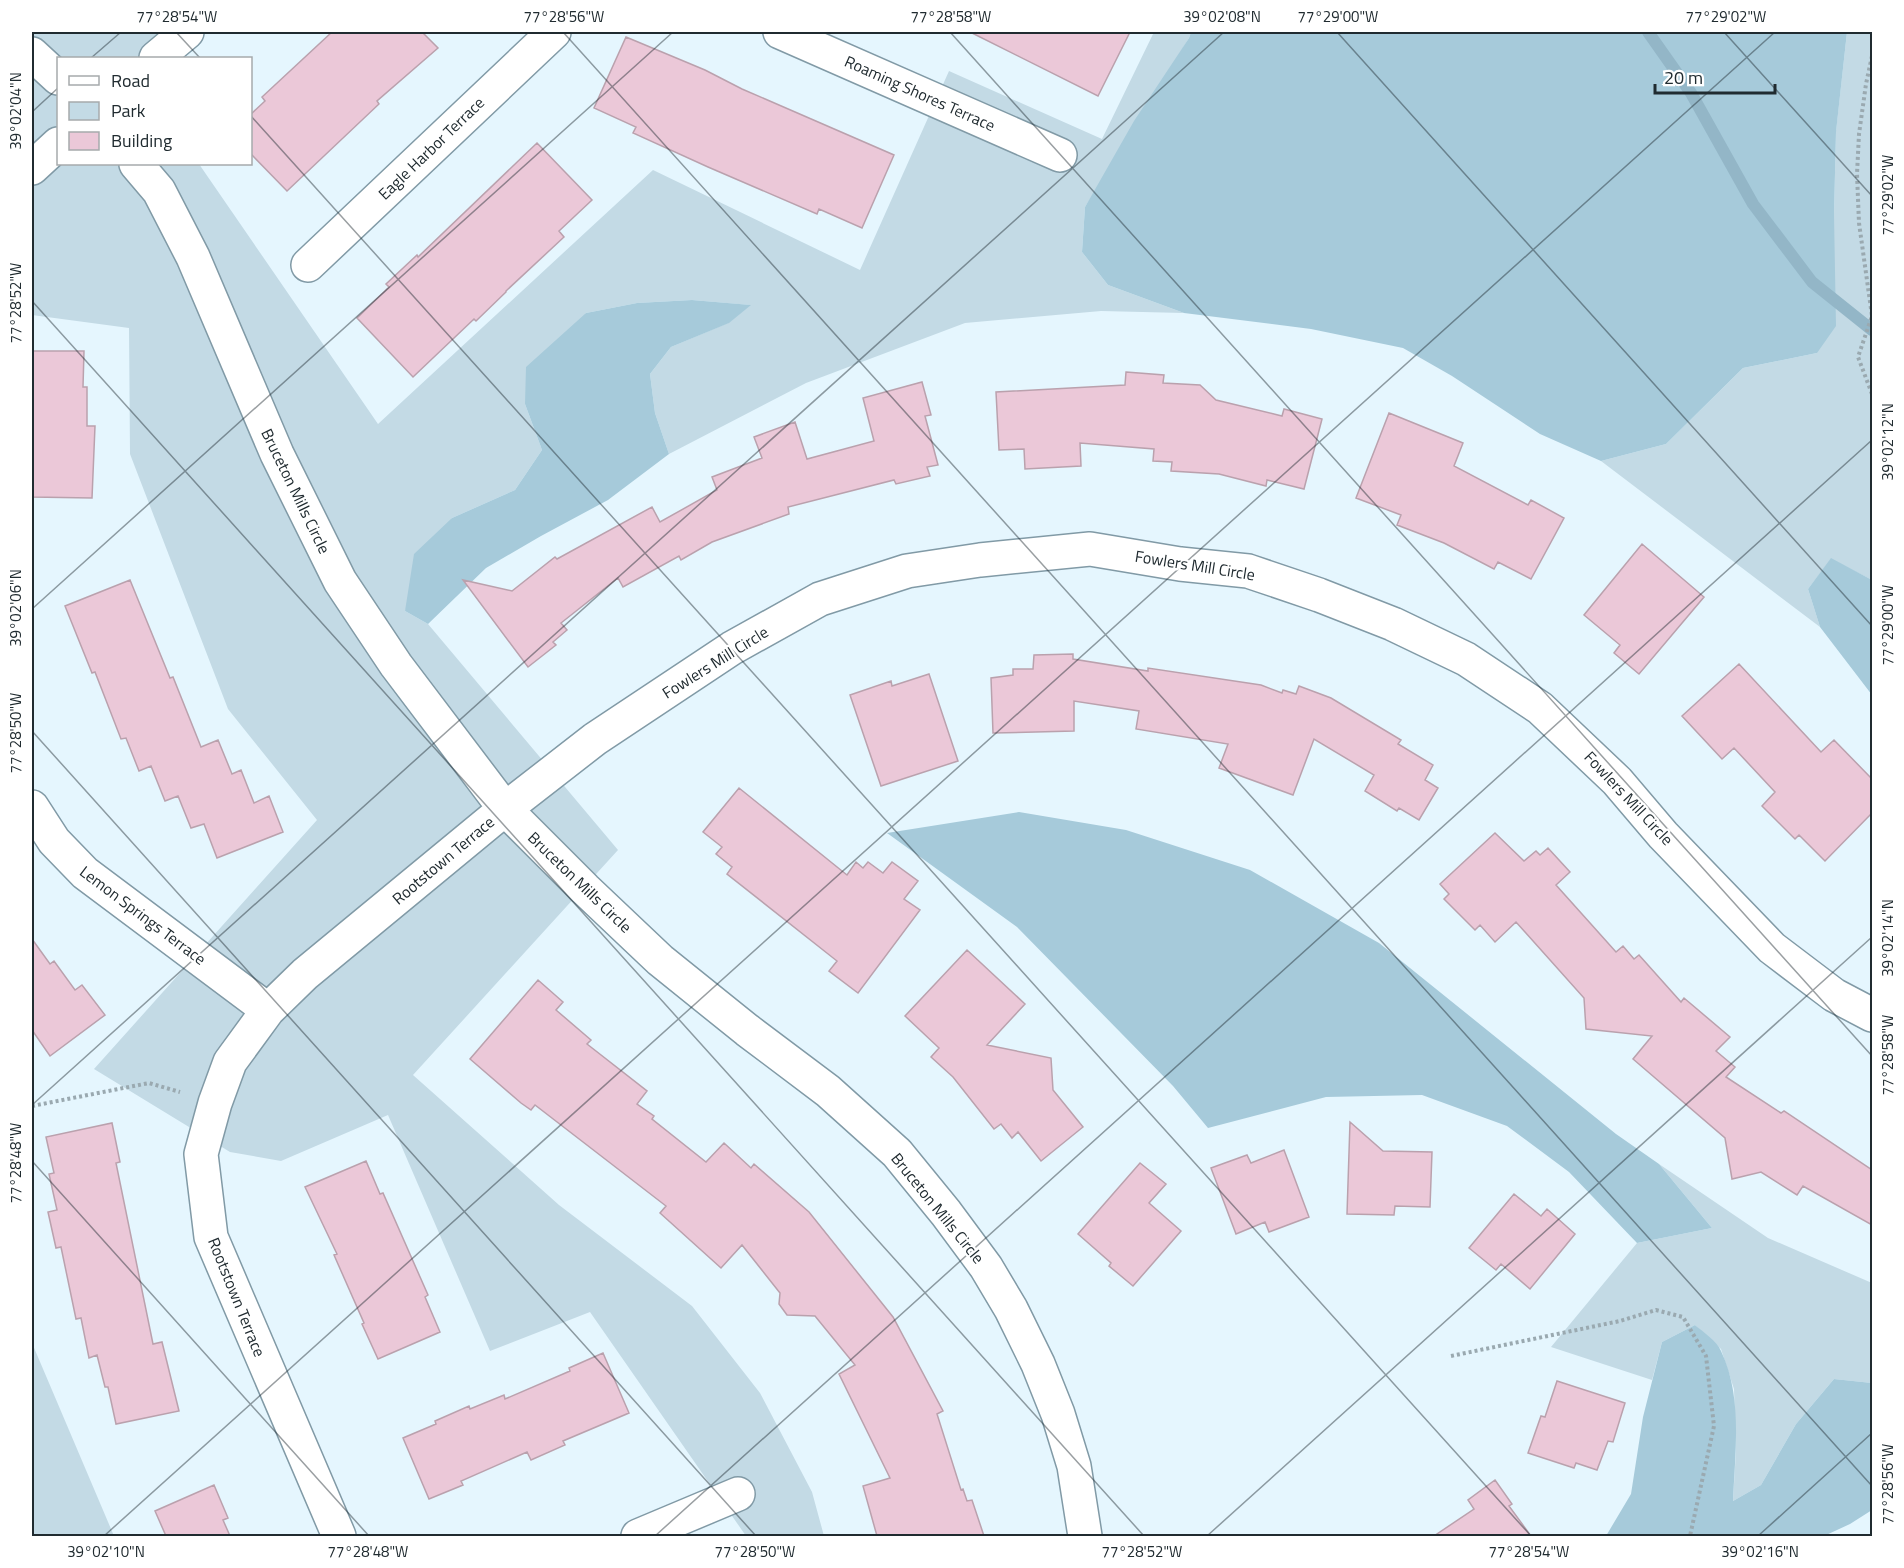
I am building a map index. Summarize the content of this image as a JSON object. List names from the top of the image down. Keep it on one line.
{"streets":{"street":["Roaming Shores Terrace","Eagle Harbor Terrace","Bruceton Mills Circle","Fowlers Mill Circle","Rootstown Terrace","Lemon Springs Terrace"]},"crossings":[["Bruceton Mills Circle","Fowlers Mill Circle"],["Bruceton Mills Circle","Rootstown Terrace"],["Fowlers Mill Circle","Rootstown Terrace"],["Rootstown Terrace","Lemon Springs Terrace"]],"legend":["Road","Park","Building"],"scale_bar":"20 m","coordinates":["77°28'54\"W","77°28'56\"W","77°28'58\"W","39°02'08\"N","77°29'00\"W","77°29'02\"W","39°02'04\"N","77°28'52\"W","39°02'12\"N","39°02'06\"N","77°28'50\"W","39°02'14\"N","77°28'48\"W","39°02'10\"N","39°02'16\"N"]}
